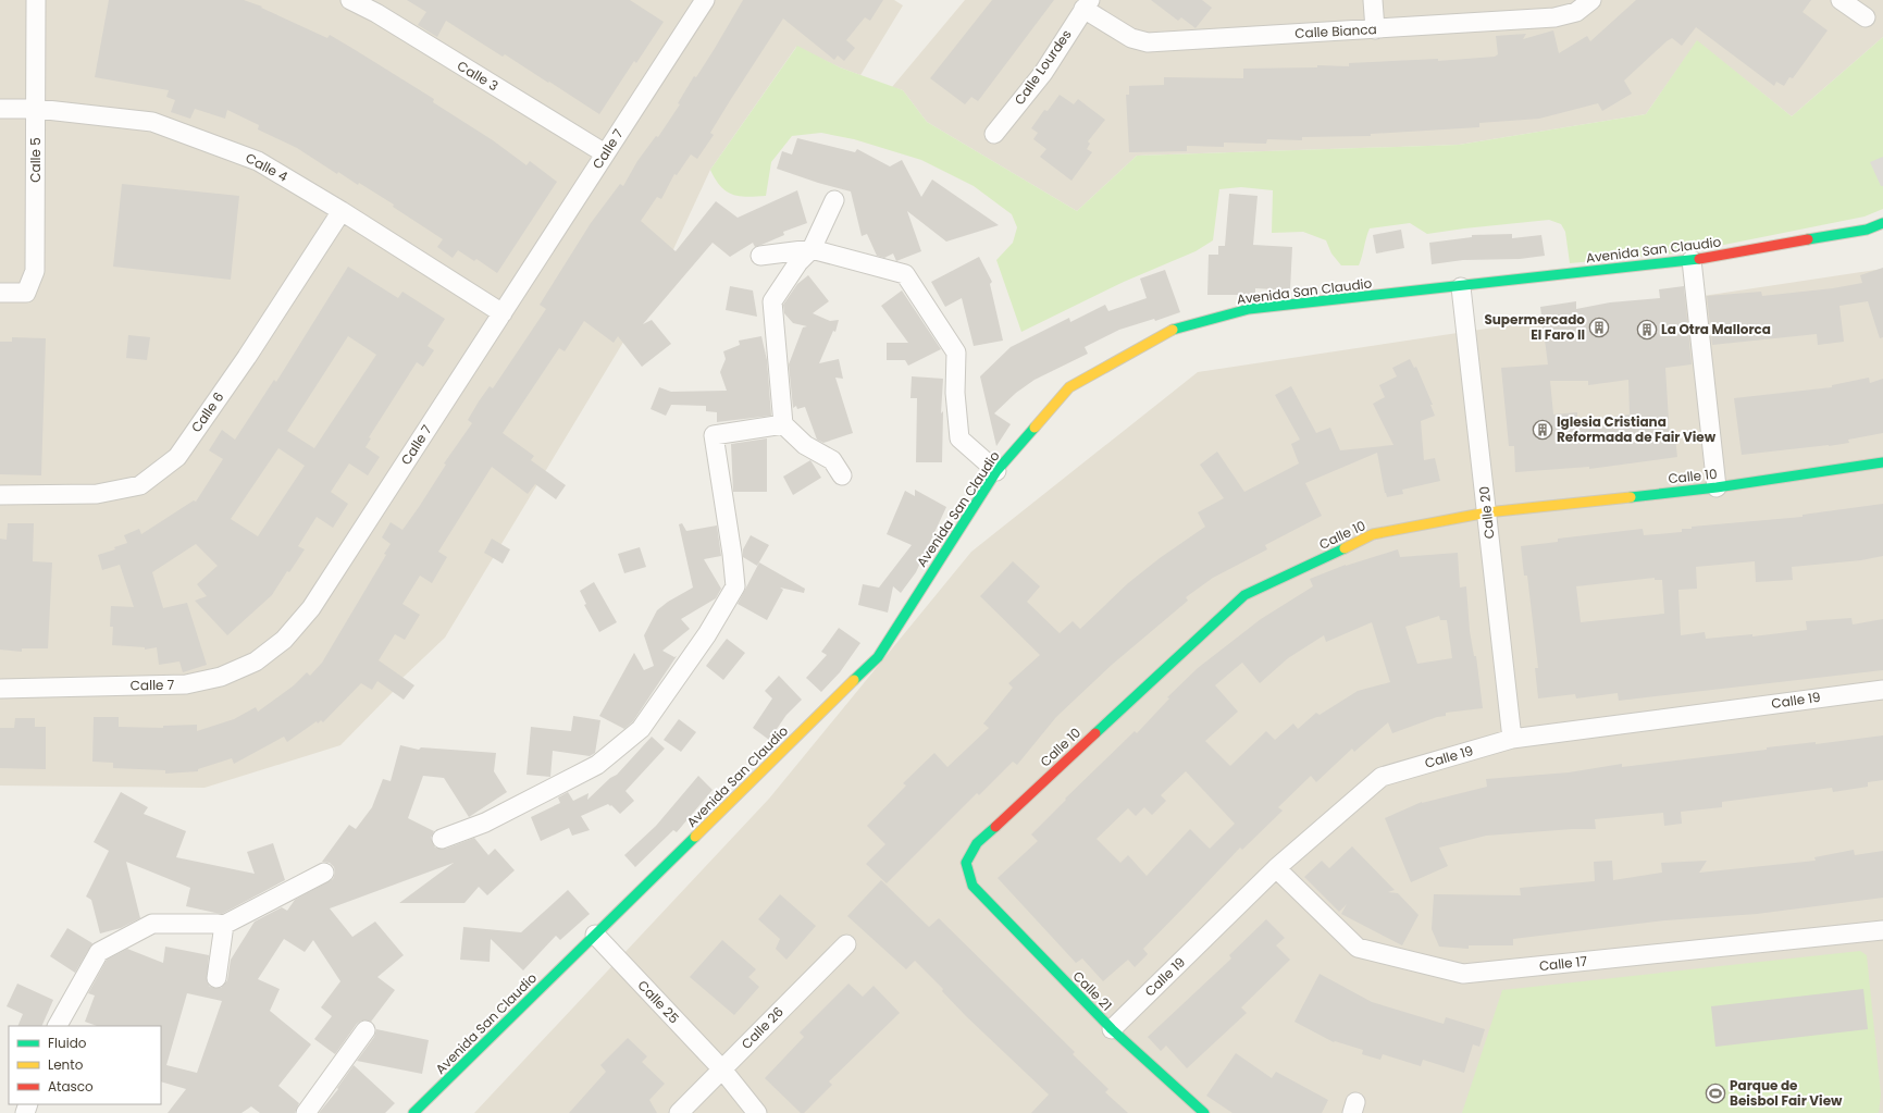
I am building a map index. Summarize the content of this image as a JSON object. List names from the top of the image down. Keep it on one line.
{"streets":{"street":["Calle Bianca","Calle Lourdes","Calle 3","Calle 7","Calle 5","Calle 4","Avenida San Claudio","Calle 6","Calle 10","Calle 20","Calle 19","Calle 17","Calle 21","Calle 25","Calle 26"]},"crossings":[["Calle Bianca","Calle Lourdes"],["Calle 3","Calle 7"],["Calle 7","Calle 4"],["Calle 5","Calle 4"],["Calle 4","Calle 6"],["Avenida San Claudio","Calle 20"],["Avenida San Claudio","Calle 25"],["Calle 10","Calle 20"],["Calle 10","Calle 21"],["Calle 20","Calle 19"],["Calle 19","Calle 17"],["Calle 19","Calle 21"],["Calle 25","Calle 26"]],"places":{"building":["Supermercado El Faro II","La Otra Mallorca","Iglesia Cristiana Reformada de Fair View"],"sports":["Parque de Beisbol Fair View"]},"legend":["Fluido","Lento","Atasco"]}
